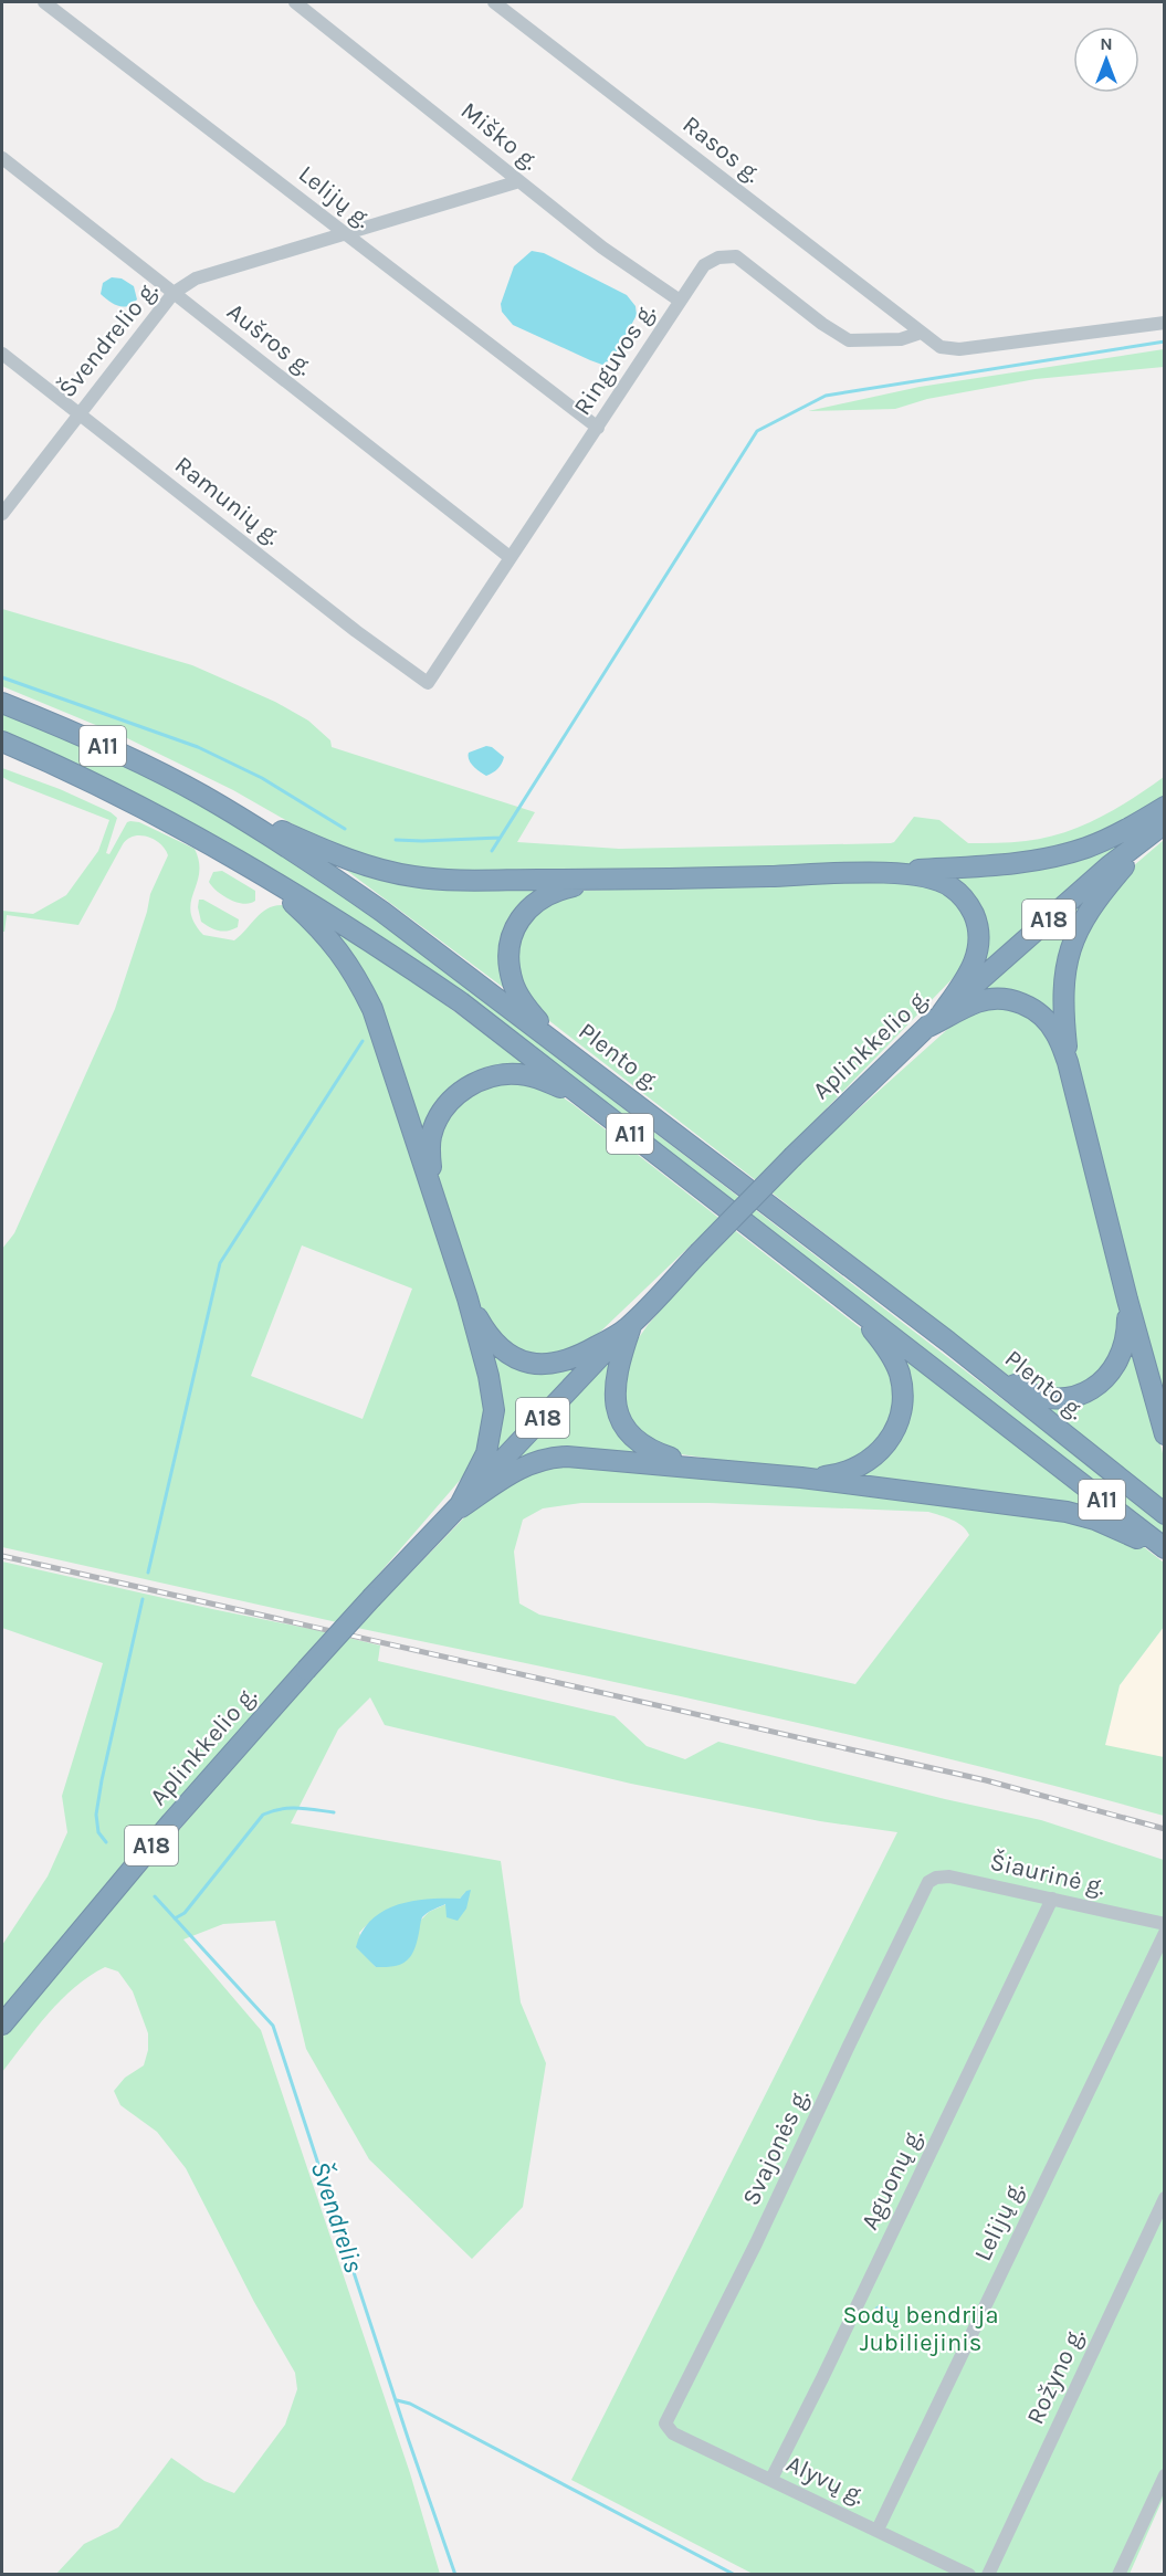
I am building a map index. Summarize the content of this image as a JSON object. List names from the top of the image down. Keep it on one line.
{"streets":{"highway":["A11","A18","Aplinkkelio g.","Plento g."],"street":["Miško g.","Rasos g.","Lelijų g.","Švendrelio g.","Aušros g.","Ringuvos g.","Ramunių g.","Šiaurinė g.","Svajonės g.","Aguonų g.","Rožyno g.","Alyvų g."]},"crossings":[["Miško g.","Švendrelio g."],["Miško g.","Ringuvos g."],["Rasos g.","Ringuvos g."],["Lelijų g.","Švendrelio g."],["Lelijų g.","Ringuvos g."],["Lelijų g.","Alyvų g."],["Švendrelio g.","Aušros g."],["Švendrelio g.","Ramunių g."],["Aušros g.","Ringuvos g."],["Ringuvos g.","Ramunių g."],["Šiaurinė g.","Svajonės g."],["Šiaurinė g.","Aguonų g."],["Svajonės g.","Alyvų g."],["Aguonų g.","Alyvų g."]],"water":["Švendrelis"],"parks":["Sodų bendrija Jubiliejinis"],"north":"top"}
